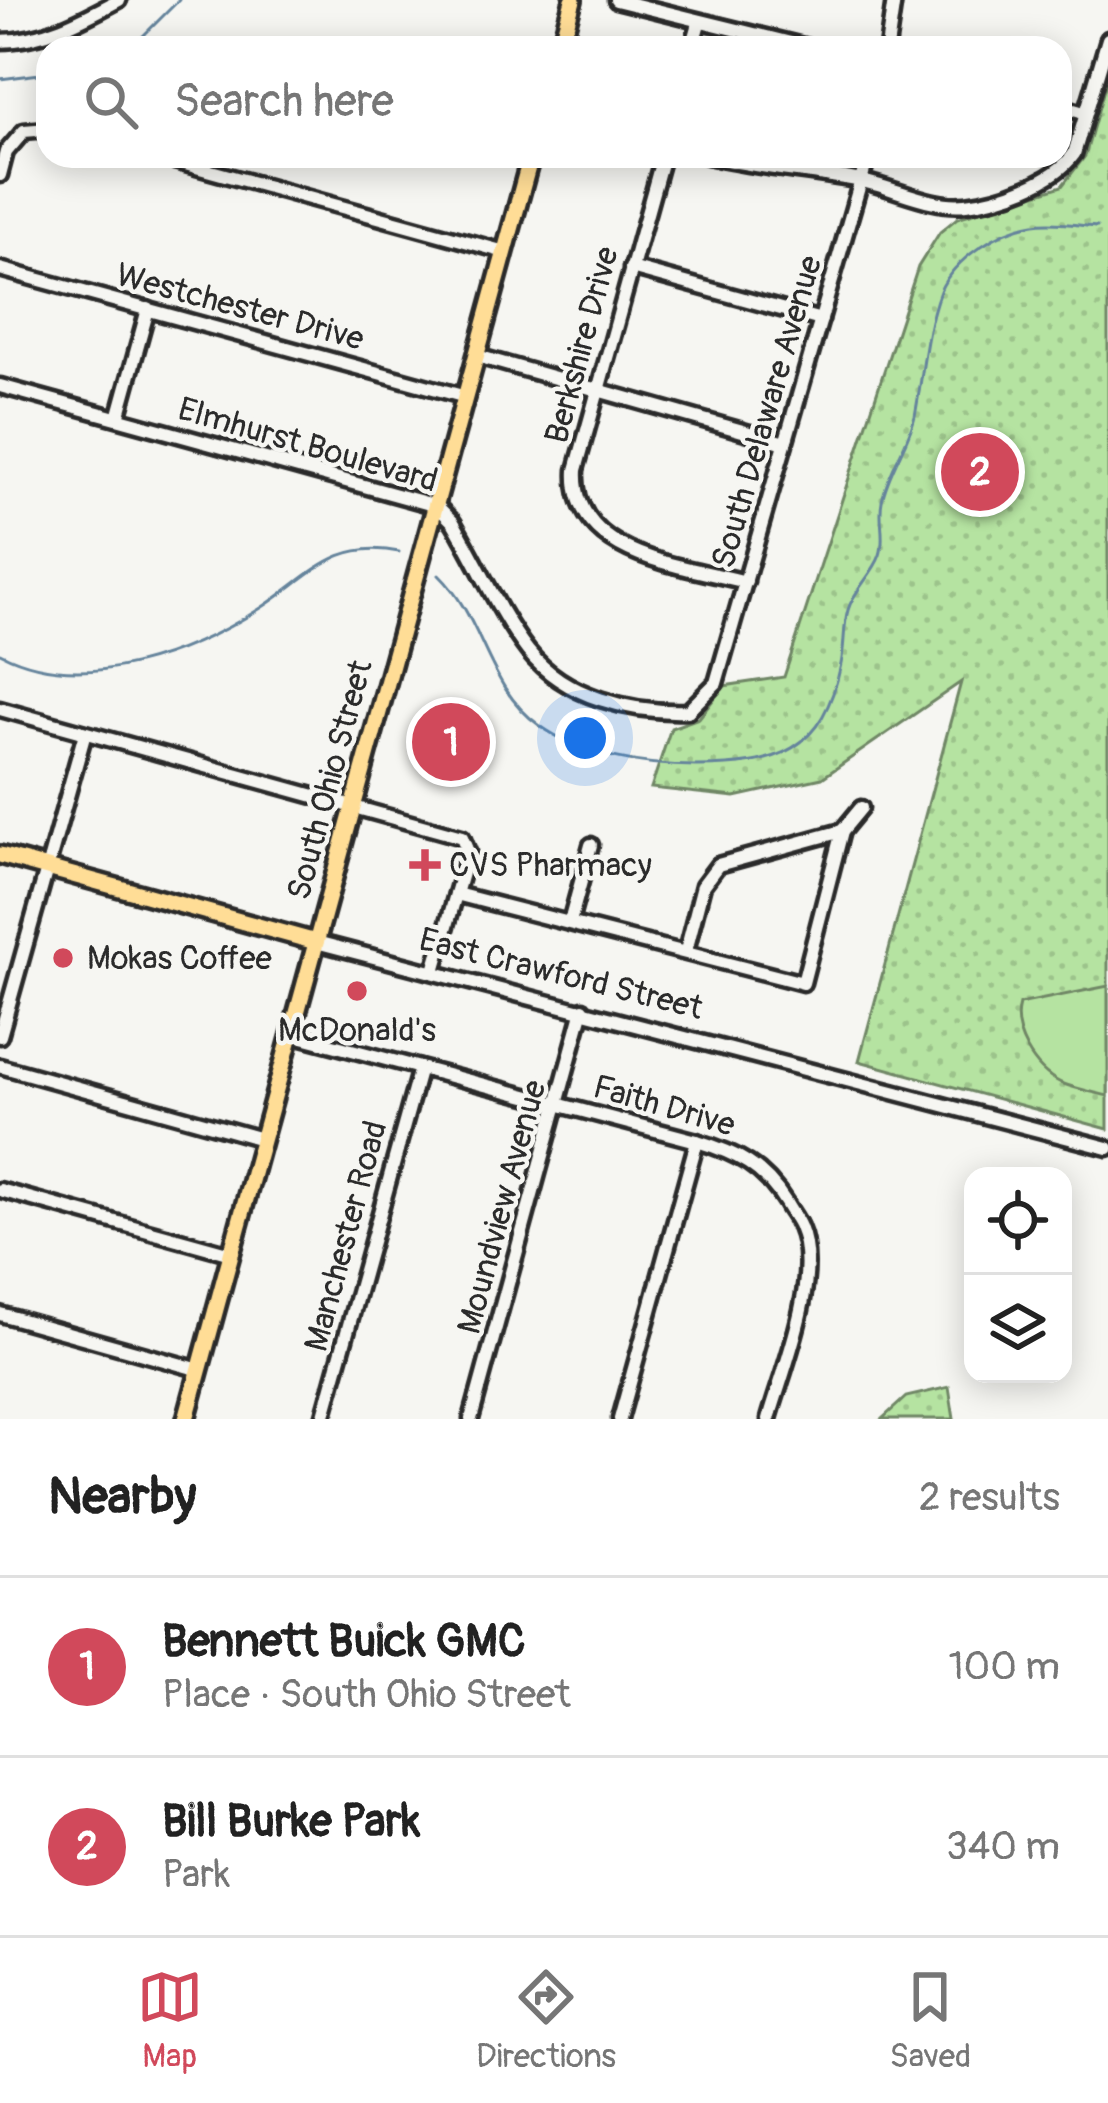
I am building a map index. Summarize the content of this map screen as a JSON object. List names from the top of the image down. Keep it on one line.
{"streets":{"main road":["South Ohio Street","East Crawford Street"],"street":["Westchester Drive","Berkshire Drive","South Delaware Avenue","Elmhurst Boulevard","Faith Drive","Moundview Avenue","Manchester Road"]},"crossings":[["Westchester Drive","South Ohio Street"],["Berkshire Drive","South Delaware Avenue"],["South Delaware Avenue","Elmhurst Boulevard"],["Elmhurst Boulevard","South Ohio Street"],["South Ohio Street","East Crawford Street"],["South Ohio Street","Faith Drive"],["East Crawford Street","Moundview Avenue"],["Faith Drive","Moundview Avenue"],["Faith Drive","Manchester Road"]],"places":{"health":["CVS Pharmacy"],"other":["Mokas Coffee","McDonald's"]},"page":{"search":"Search here","pins":["2","1"],"heading":["Nearby","2 results"],"list":[{"mark":"1","name":"Bennett Buick GMC","note":"Place · South Ohio Street","value":"100 m"},{"mark":"2","name":"Bill Burke Park","note":"Park","value":"340 m"}],"nav":["Map","Directions","Saved"]}}
